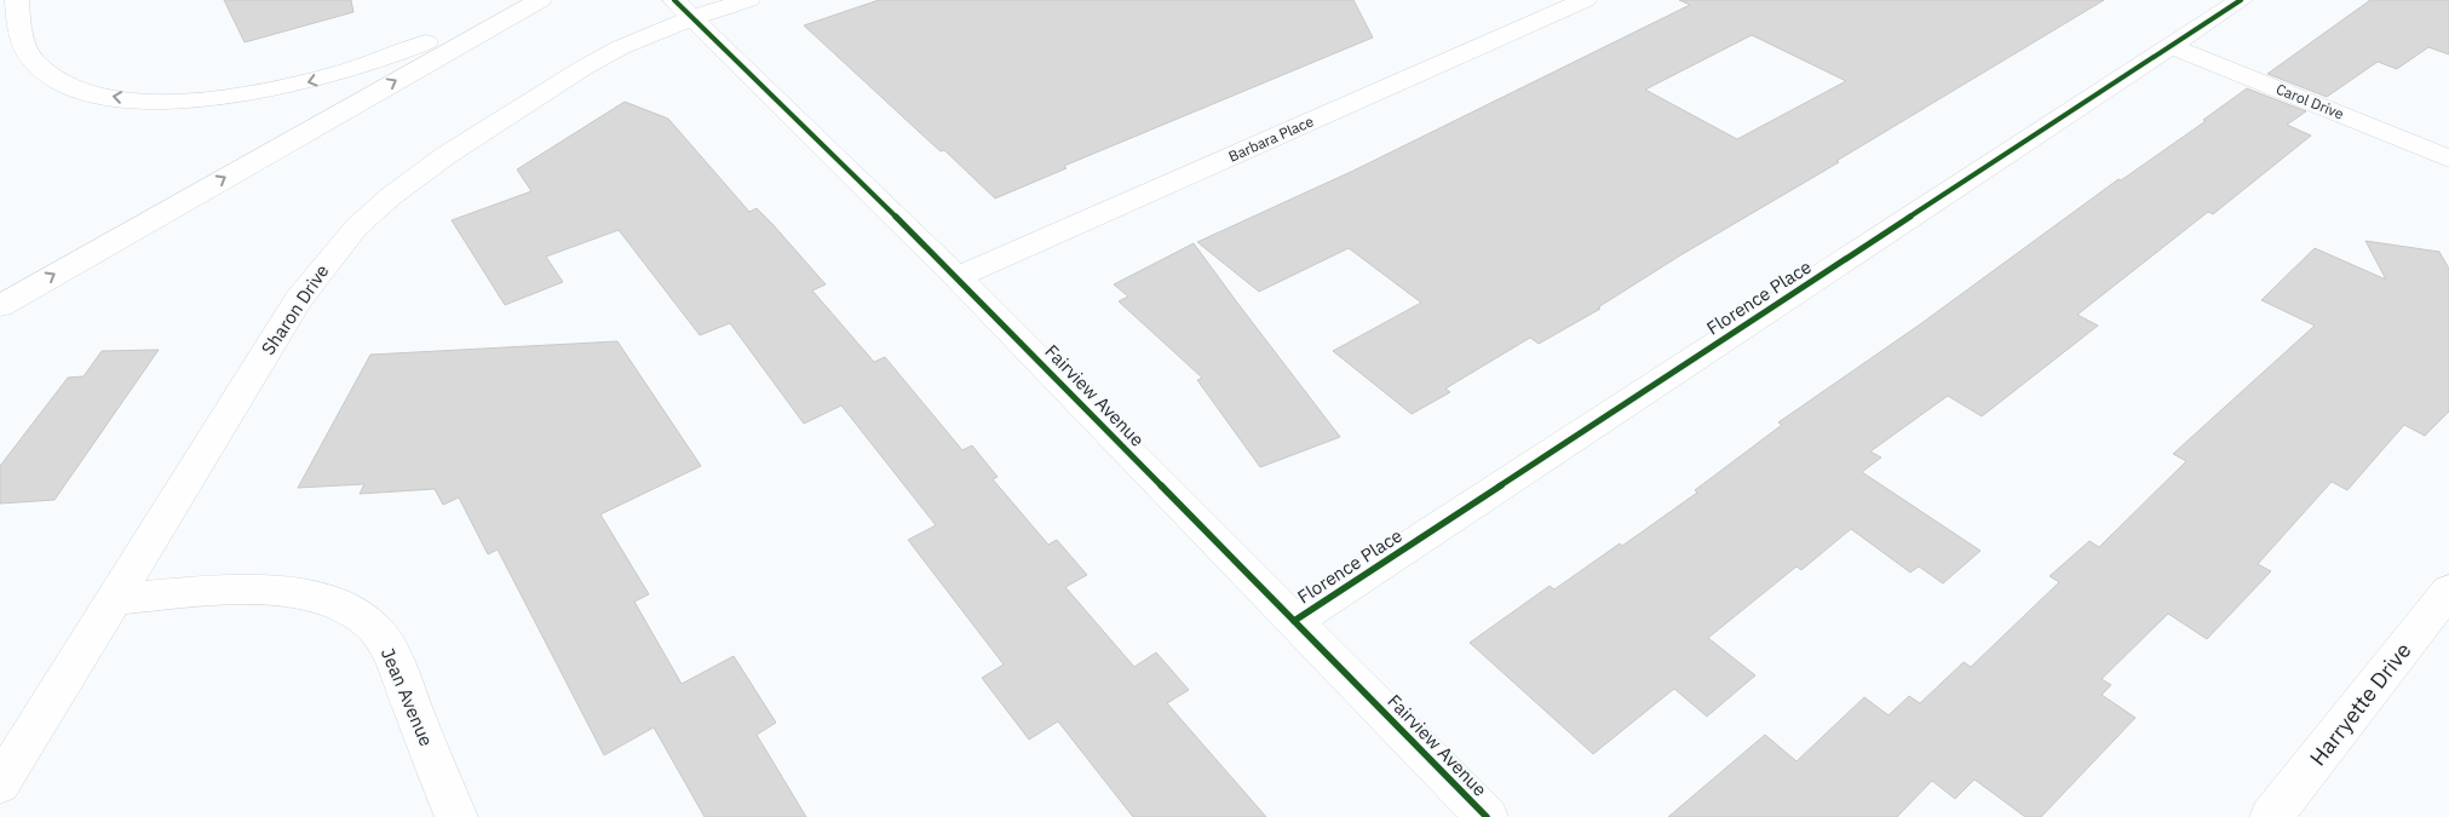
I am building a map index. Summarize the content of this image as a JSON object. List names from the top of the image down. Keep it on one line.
{"streets":{"main road":["Carol Drive","Barbara Place","Florence Place","Sharon Drive","Fairview Avenue","Jean Avenue","Harryette Drive"]},"crossings":[["Carol Drive","Florence Place"],["Barbara Place","Fairview Avenue"],["Florence Place","Fairview Avenue"],["Sharon Drive","Fairview Avenue"],["Sharon Drive","Jean Avenue"]]}
